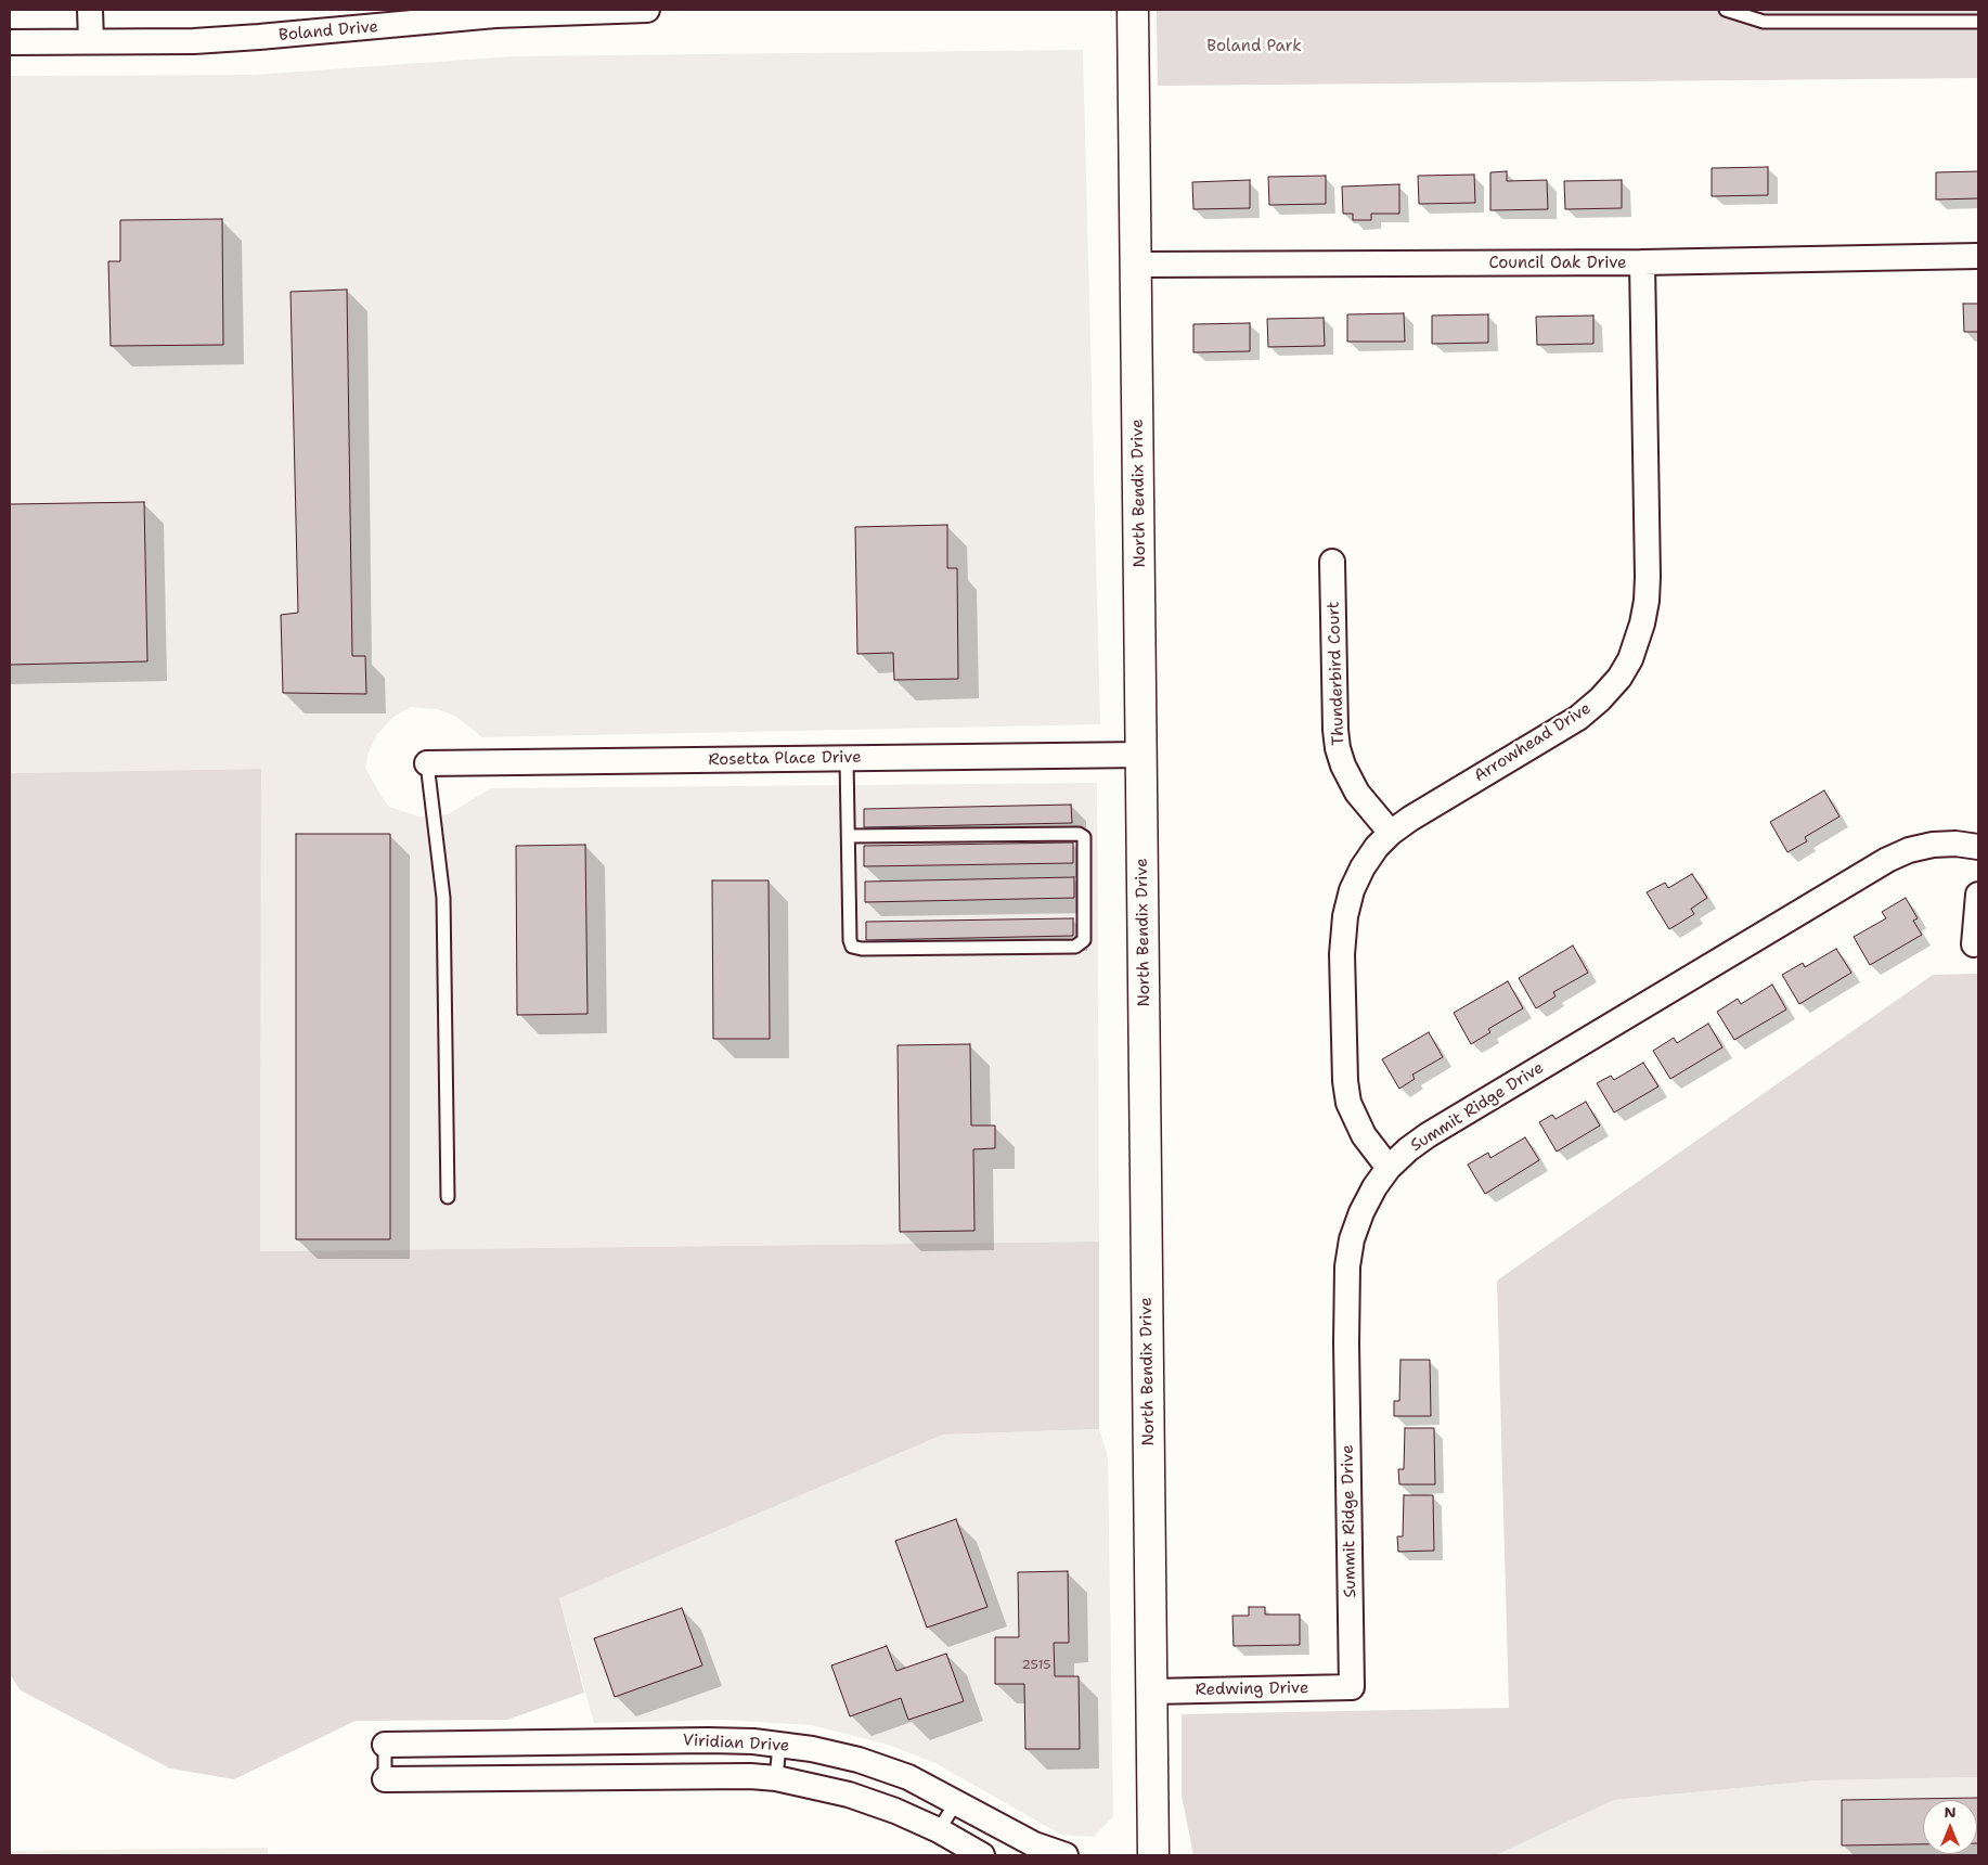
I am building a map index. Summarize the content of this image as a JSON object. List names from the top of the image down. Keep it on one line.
{"streets":{"street":["Boland Drive","Council Oak Drive","North Bendix Drive","Thunderbird Court","Arrowhead Drive","Rosetta Place Drive","Summit Ridge Drive","Redwing Drive","Viridian Drive"]},"crossings":[["Council Oak Drive","North Bendix Drive"],["Council Oak Drive","Arrowhead Drive"],["North Bendix Drive","Rosetta Place Drive"],["North Bendix Drive","Redwing Drive"],["Thunderbird Court","Arrowhead Drive"],["Arrowhead Drive","Summit Ridge Drive"],["Summit Ridge Drive","Redwing Drive"]],"parks":["Boland Park"],"house_numbers":["2515"],"north":"top"}
